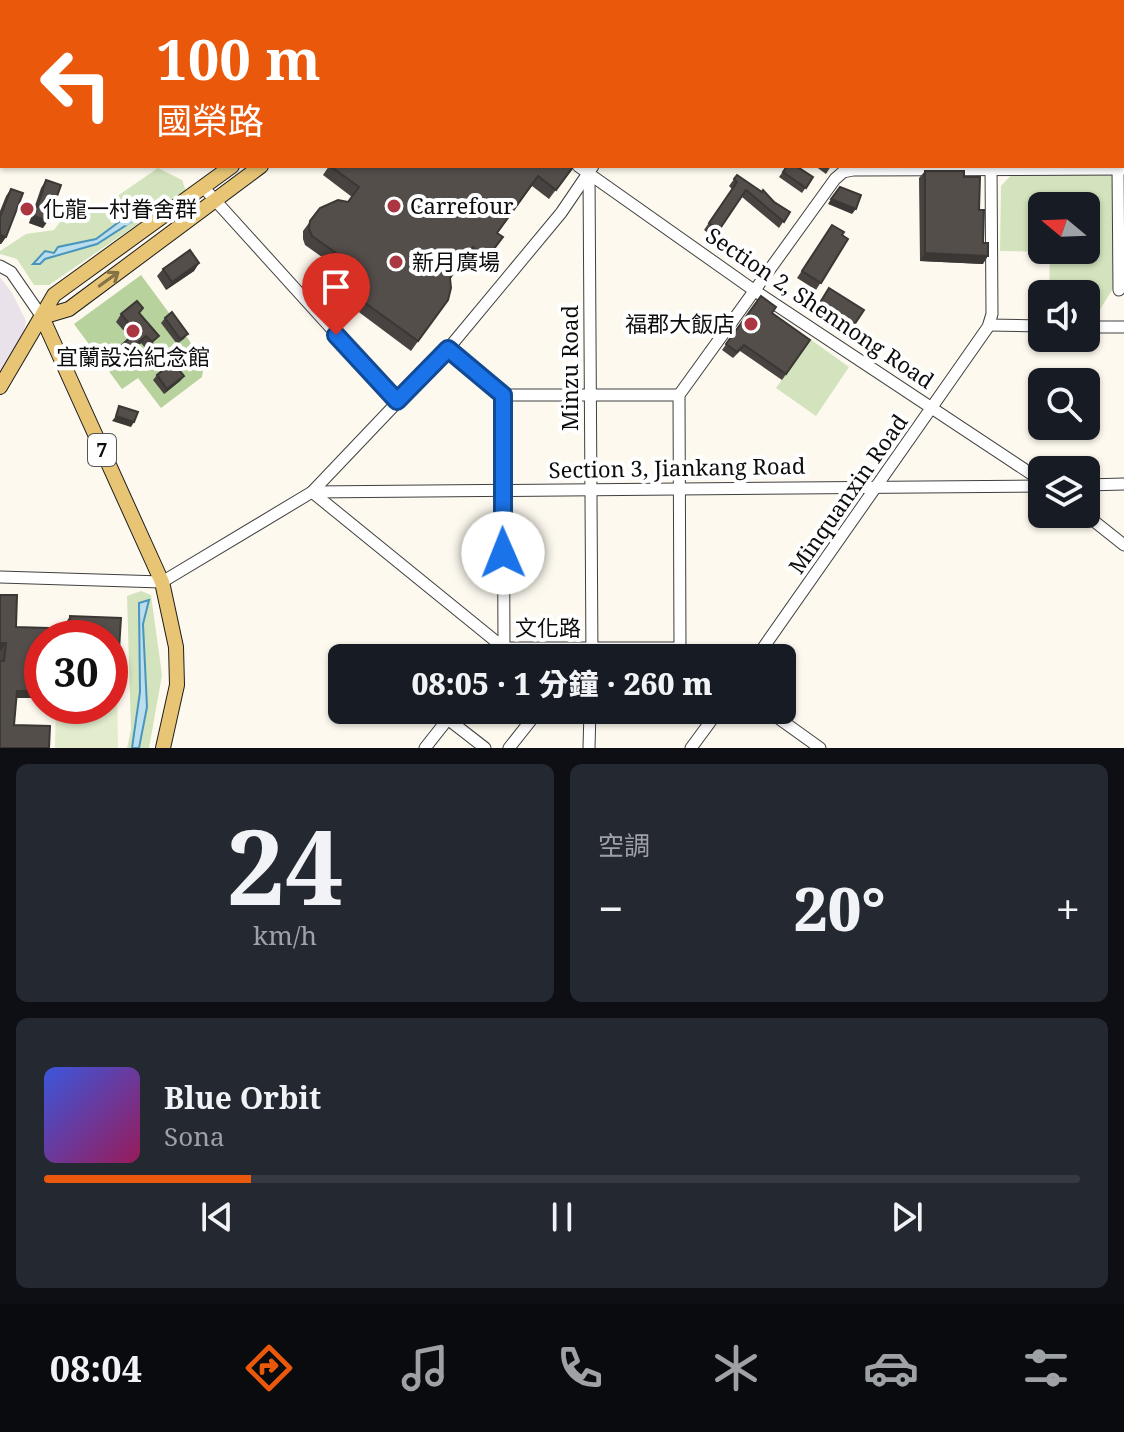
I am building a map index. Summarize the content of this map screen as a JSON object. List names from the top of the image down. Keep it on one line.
{"streets":{"main road":["7"],"street":["Section 2, Shennong Road","Minzu Road","Section 3, Jiankang Road","Minquanxin Road","文化路"]},"crossings":[["Section 2, Shennong Road","Minzu Road"],["Section 2, Shennong Road","Minquanxin Road"],["Minzu Road","Section 3, Jiankang Road"],["Section 3, Jiankang Road","Minquanxin Road"],["Section 3, Jiankang Road","文化路"]],"places":["Carrefour","化龍一村眷舍群","新月廣場","福郡大飯店","宜蘭設治紀念館"],"north":"left","page":{"turn":["100 m","國榮路"],"limit":"30","trip":"08:05 · 1 分鐘 · 260 m","tile":[["24","km/h"],"空調"],"heat":["−","20°","+"],"song":["Blue Orbit","Sona"],"tabs":"08:04"}}
